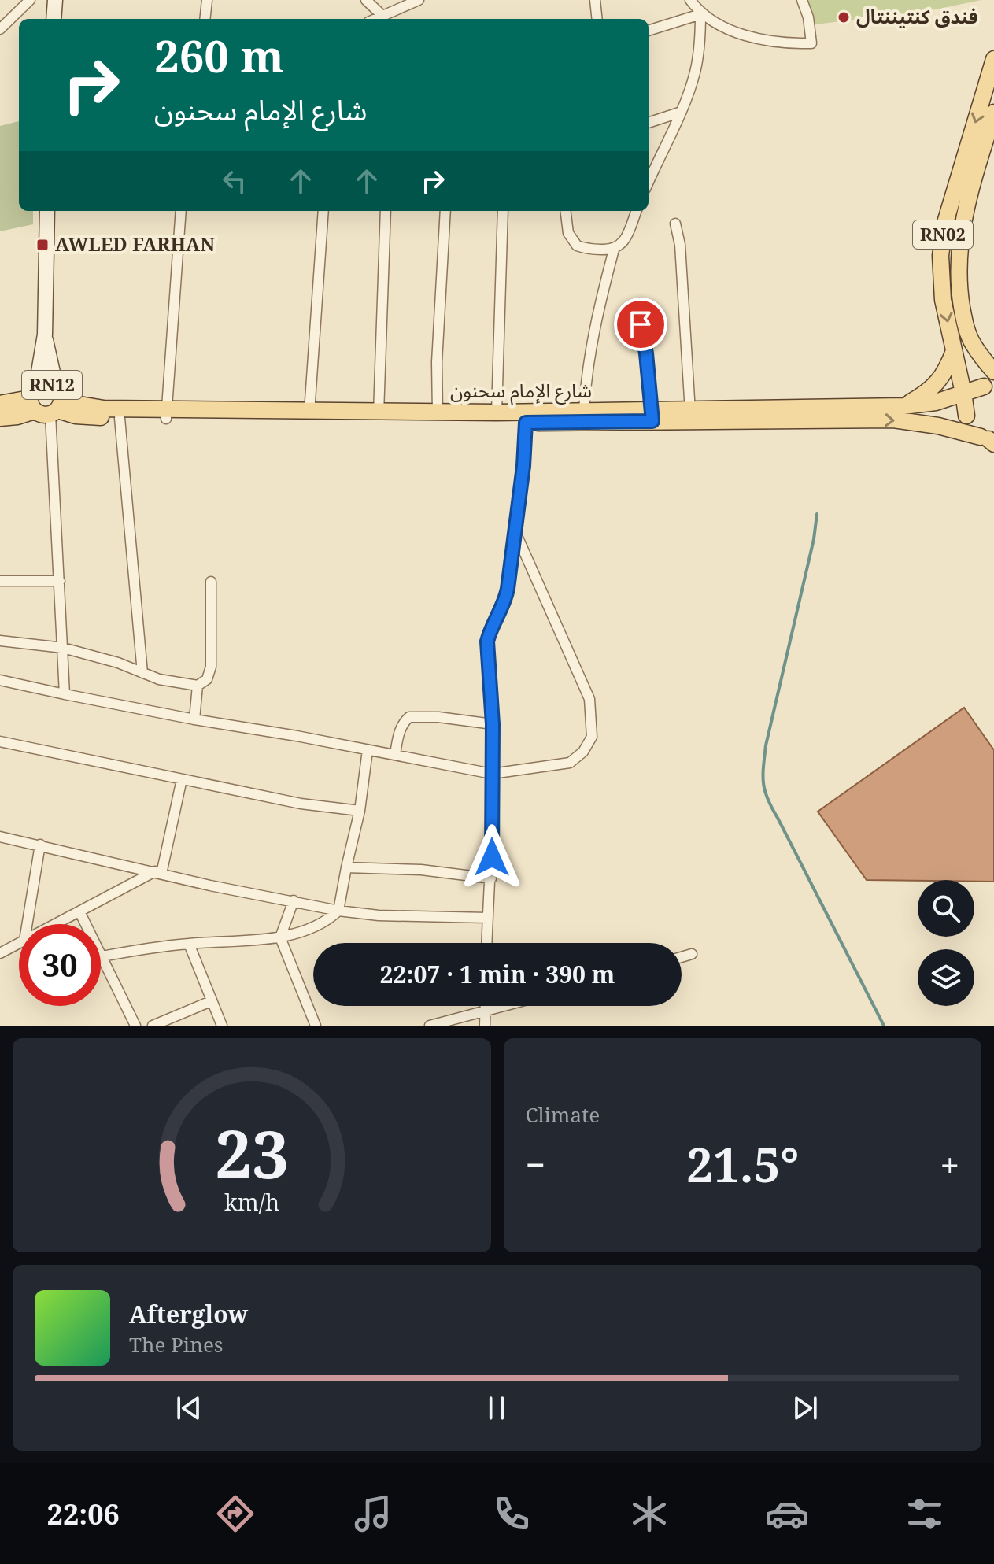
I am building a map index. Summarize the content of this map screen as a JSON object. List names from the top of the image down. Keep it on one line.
{"streets":{"main road":["RN02","RN12","شارع الإمام سحنون"]},"crossings":[["RN02","RN12"],["RN02","شارع الإمام سحنون"],["RN12","شارع الإمام سحنون"]],"places":{"other":["فندق كنتيننتال"],"transit":["AWLED FARHAN"]},"page":{"turn":["260 m","شارع الإمام سحنون"],"limit":"30","trip":"22:07 · 1 min · 390 m","tile":"Climate","heat":["−","21.5°","+"],"song":["Afterglow","The Pines"],"tabs":"22:06","gauge":["23","km/h"]}}
